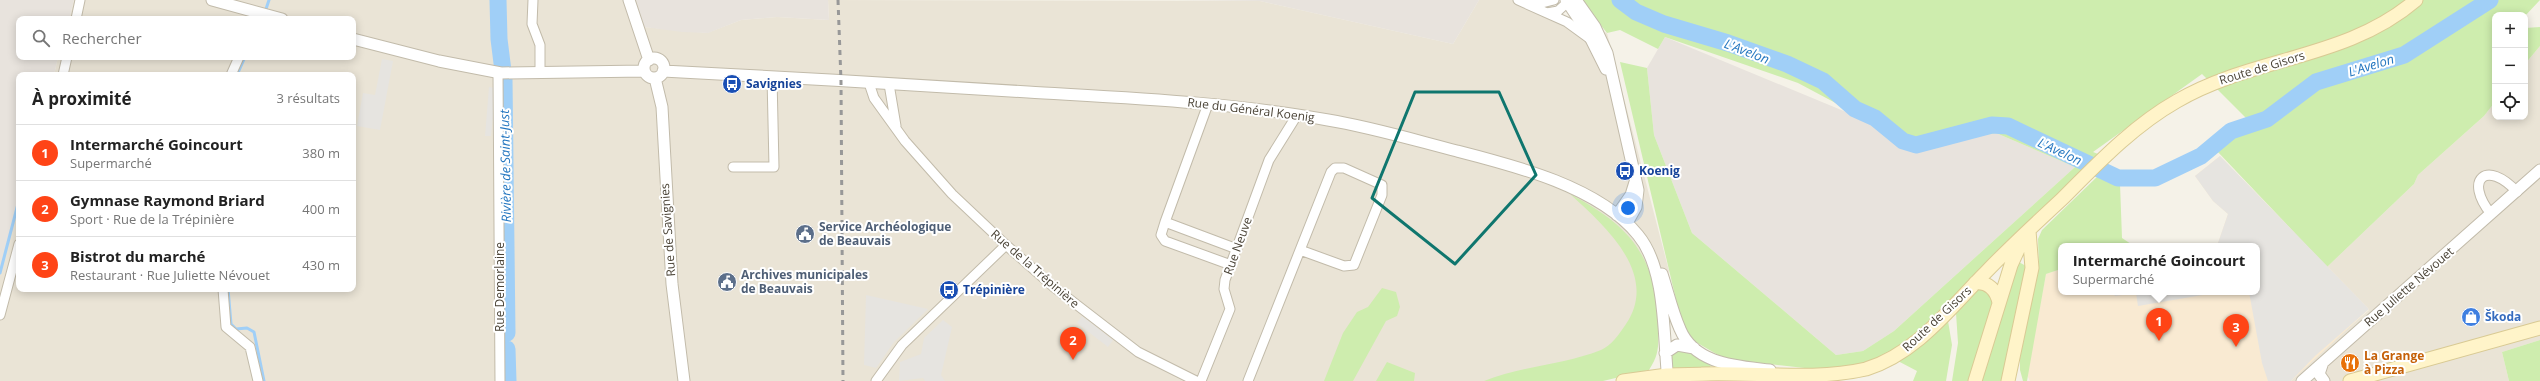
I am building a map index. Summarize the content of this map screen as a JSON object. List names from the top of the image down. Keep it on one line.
{"streets":{"main road":["Route de Gisors"],"street":["Rue du Général Koenig","Rue de Savignies","Rue Neuve","Rue de la Trépinière","Rue Demorlaine","Rue Juliette Névouet"]},"crossings":[["Rue du Général Koenig","Rue de Savignies"],["Rue du Général Koenig","Rue Neuve"],["Rue du Général Koenig","Rue de la Trépinière"]],"water":["L'Avelon","Rivière de Saint-Just"],"places":{"bus stop":["Savignies","Koenig","Trépinière"],"public building":["Service Archéologique de Beauvais","Archives municipales de Beauvais"],"shop":["Škoda"],"restaurant":["La Grange à Pizza"]},"page":{"map_buttons":["+","−"],"search":"Rechercher","heading":["À proximité","3 résultats"],"list":[{"mark":"1","name":"Intermarché Goincourt","note":"Supermarché","value":"380 m"},{"mark":"2","name":"Gymnase Raymond Briard","note":"Sport · Rue de la Trépinière","value":"400 m"},{"mark":"3","name":"Bistrot du marché","note":"Restaurant · Rue Juliette Névouet","value":"430 m"}],"popup":["Intermarché Goincourt","Supermarché"],"pins":["1","3","2"]}}
